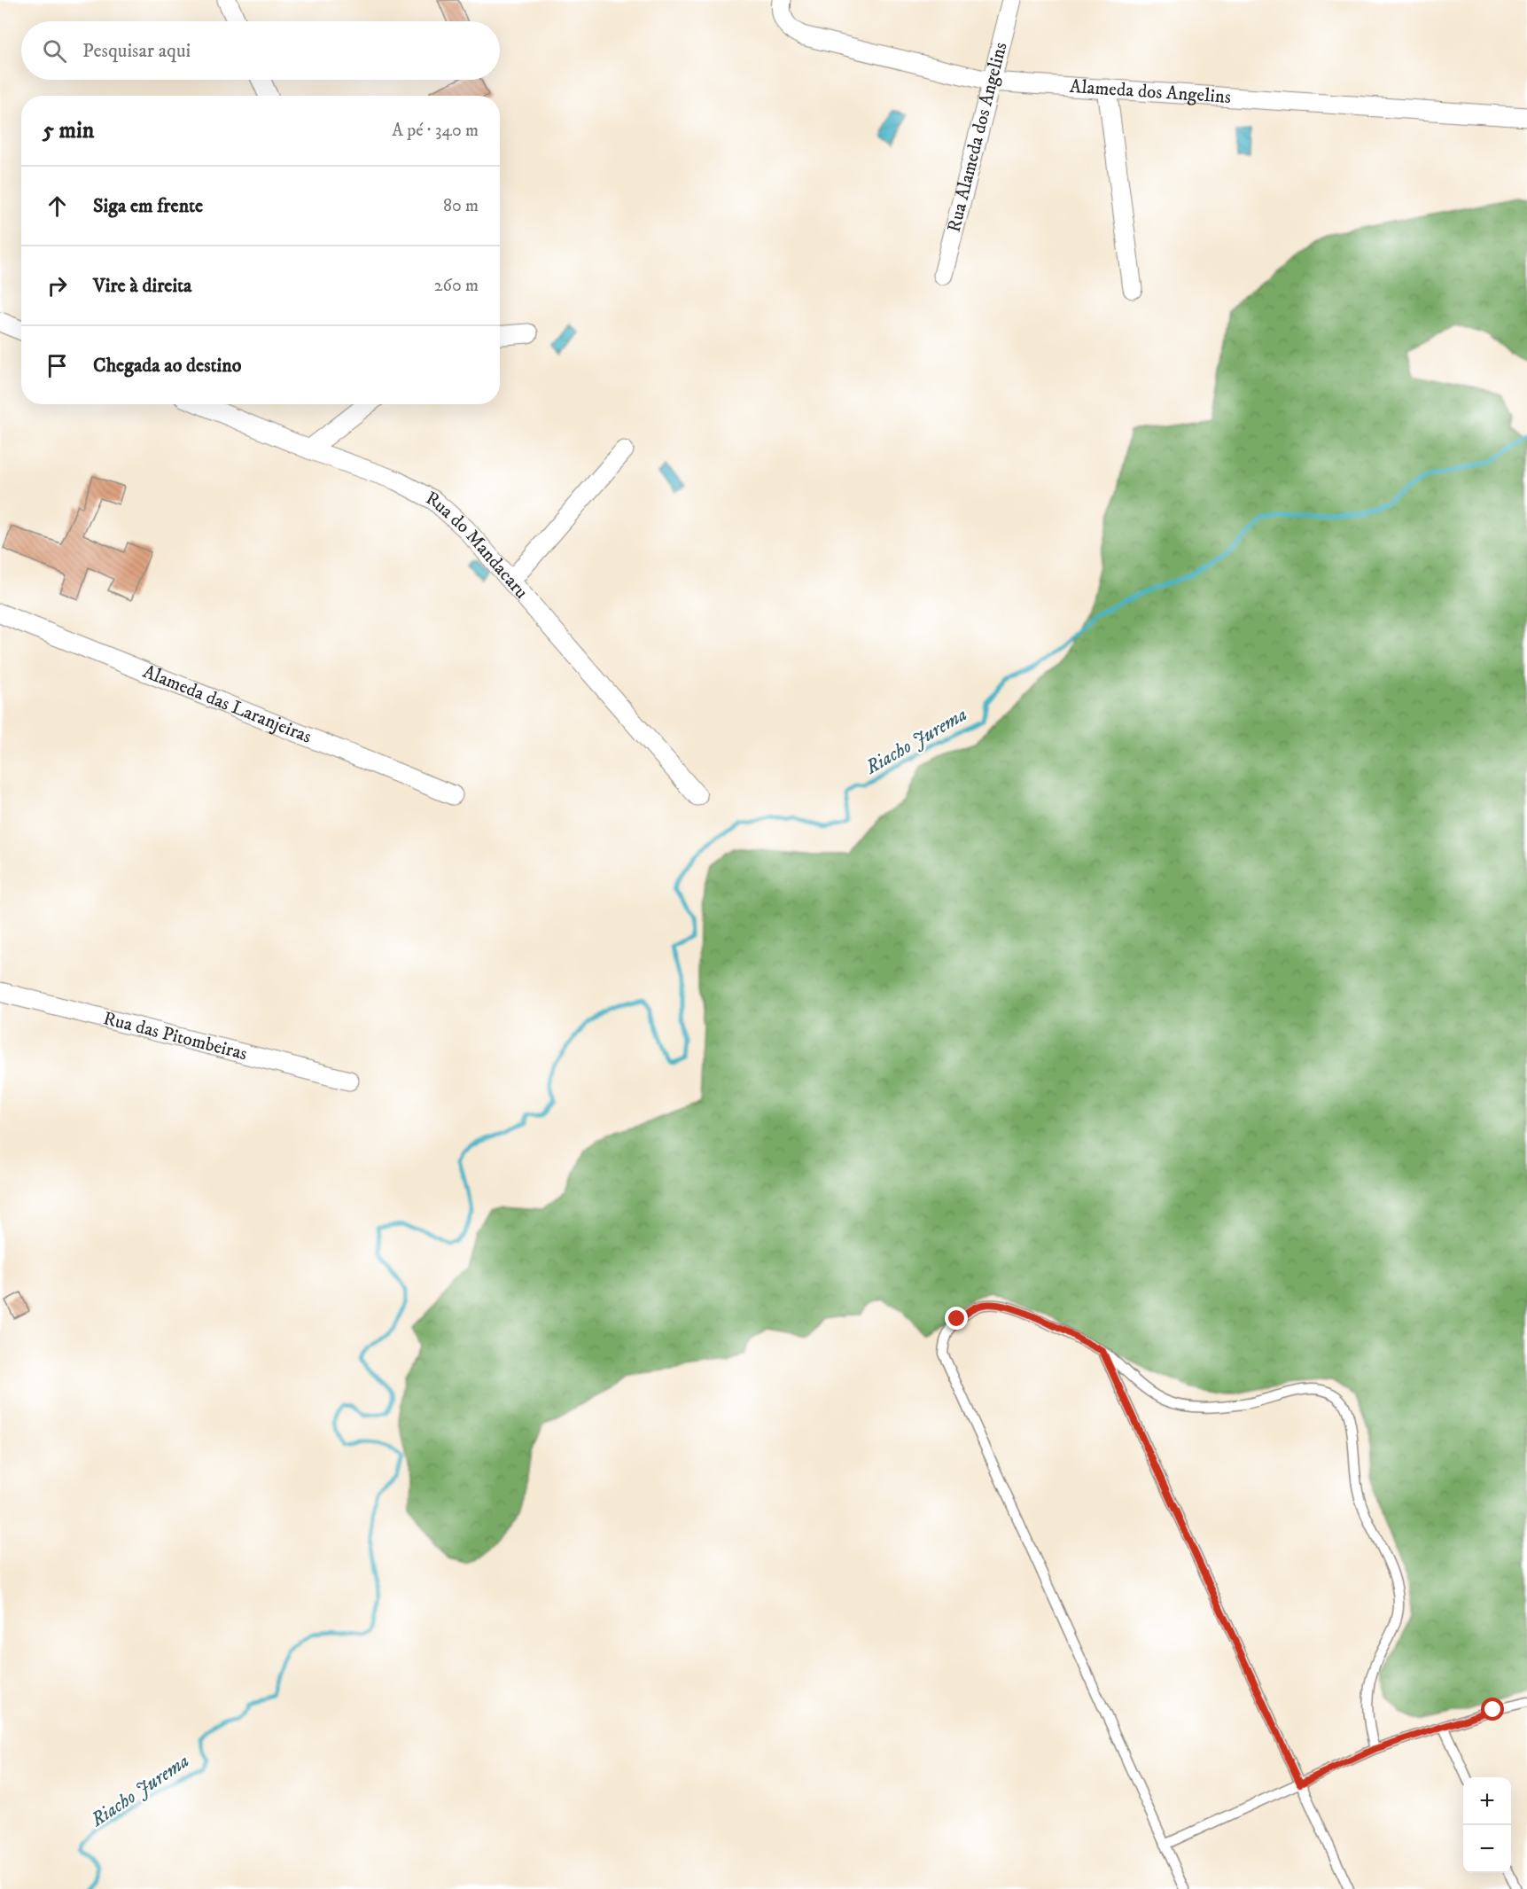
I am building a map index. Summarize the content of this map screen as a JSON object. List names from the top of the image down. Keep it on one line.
{"streets":{"street":["Alameda dos Angelins","Rua Alameda dos Angelins","Rua do Mandacaru","Alameda das Laranjeiras","Rua das Pitombeiras"]},"crossings":[["Alameda dos Angelins","Rua Alameda dos Angelins"]],"water":["Riacho Jurema"],"page":{"search":"Pesquisar aqui","heading":["5 min","A pé · 340 m"],"list":[["Siga em frente","80 m"],["Vire à direita","260 m"],"Chegada ao destino"],"map_buttons":["+","−"]}}
